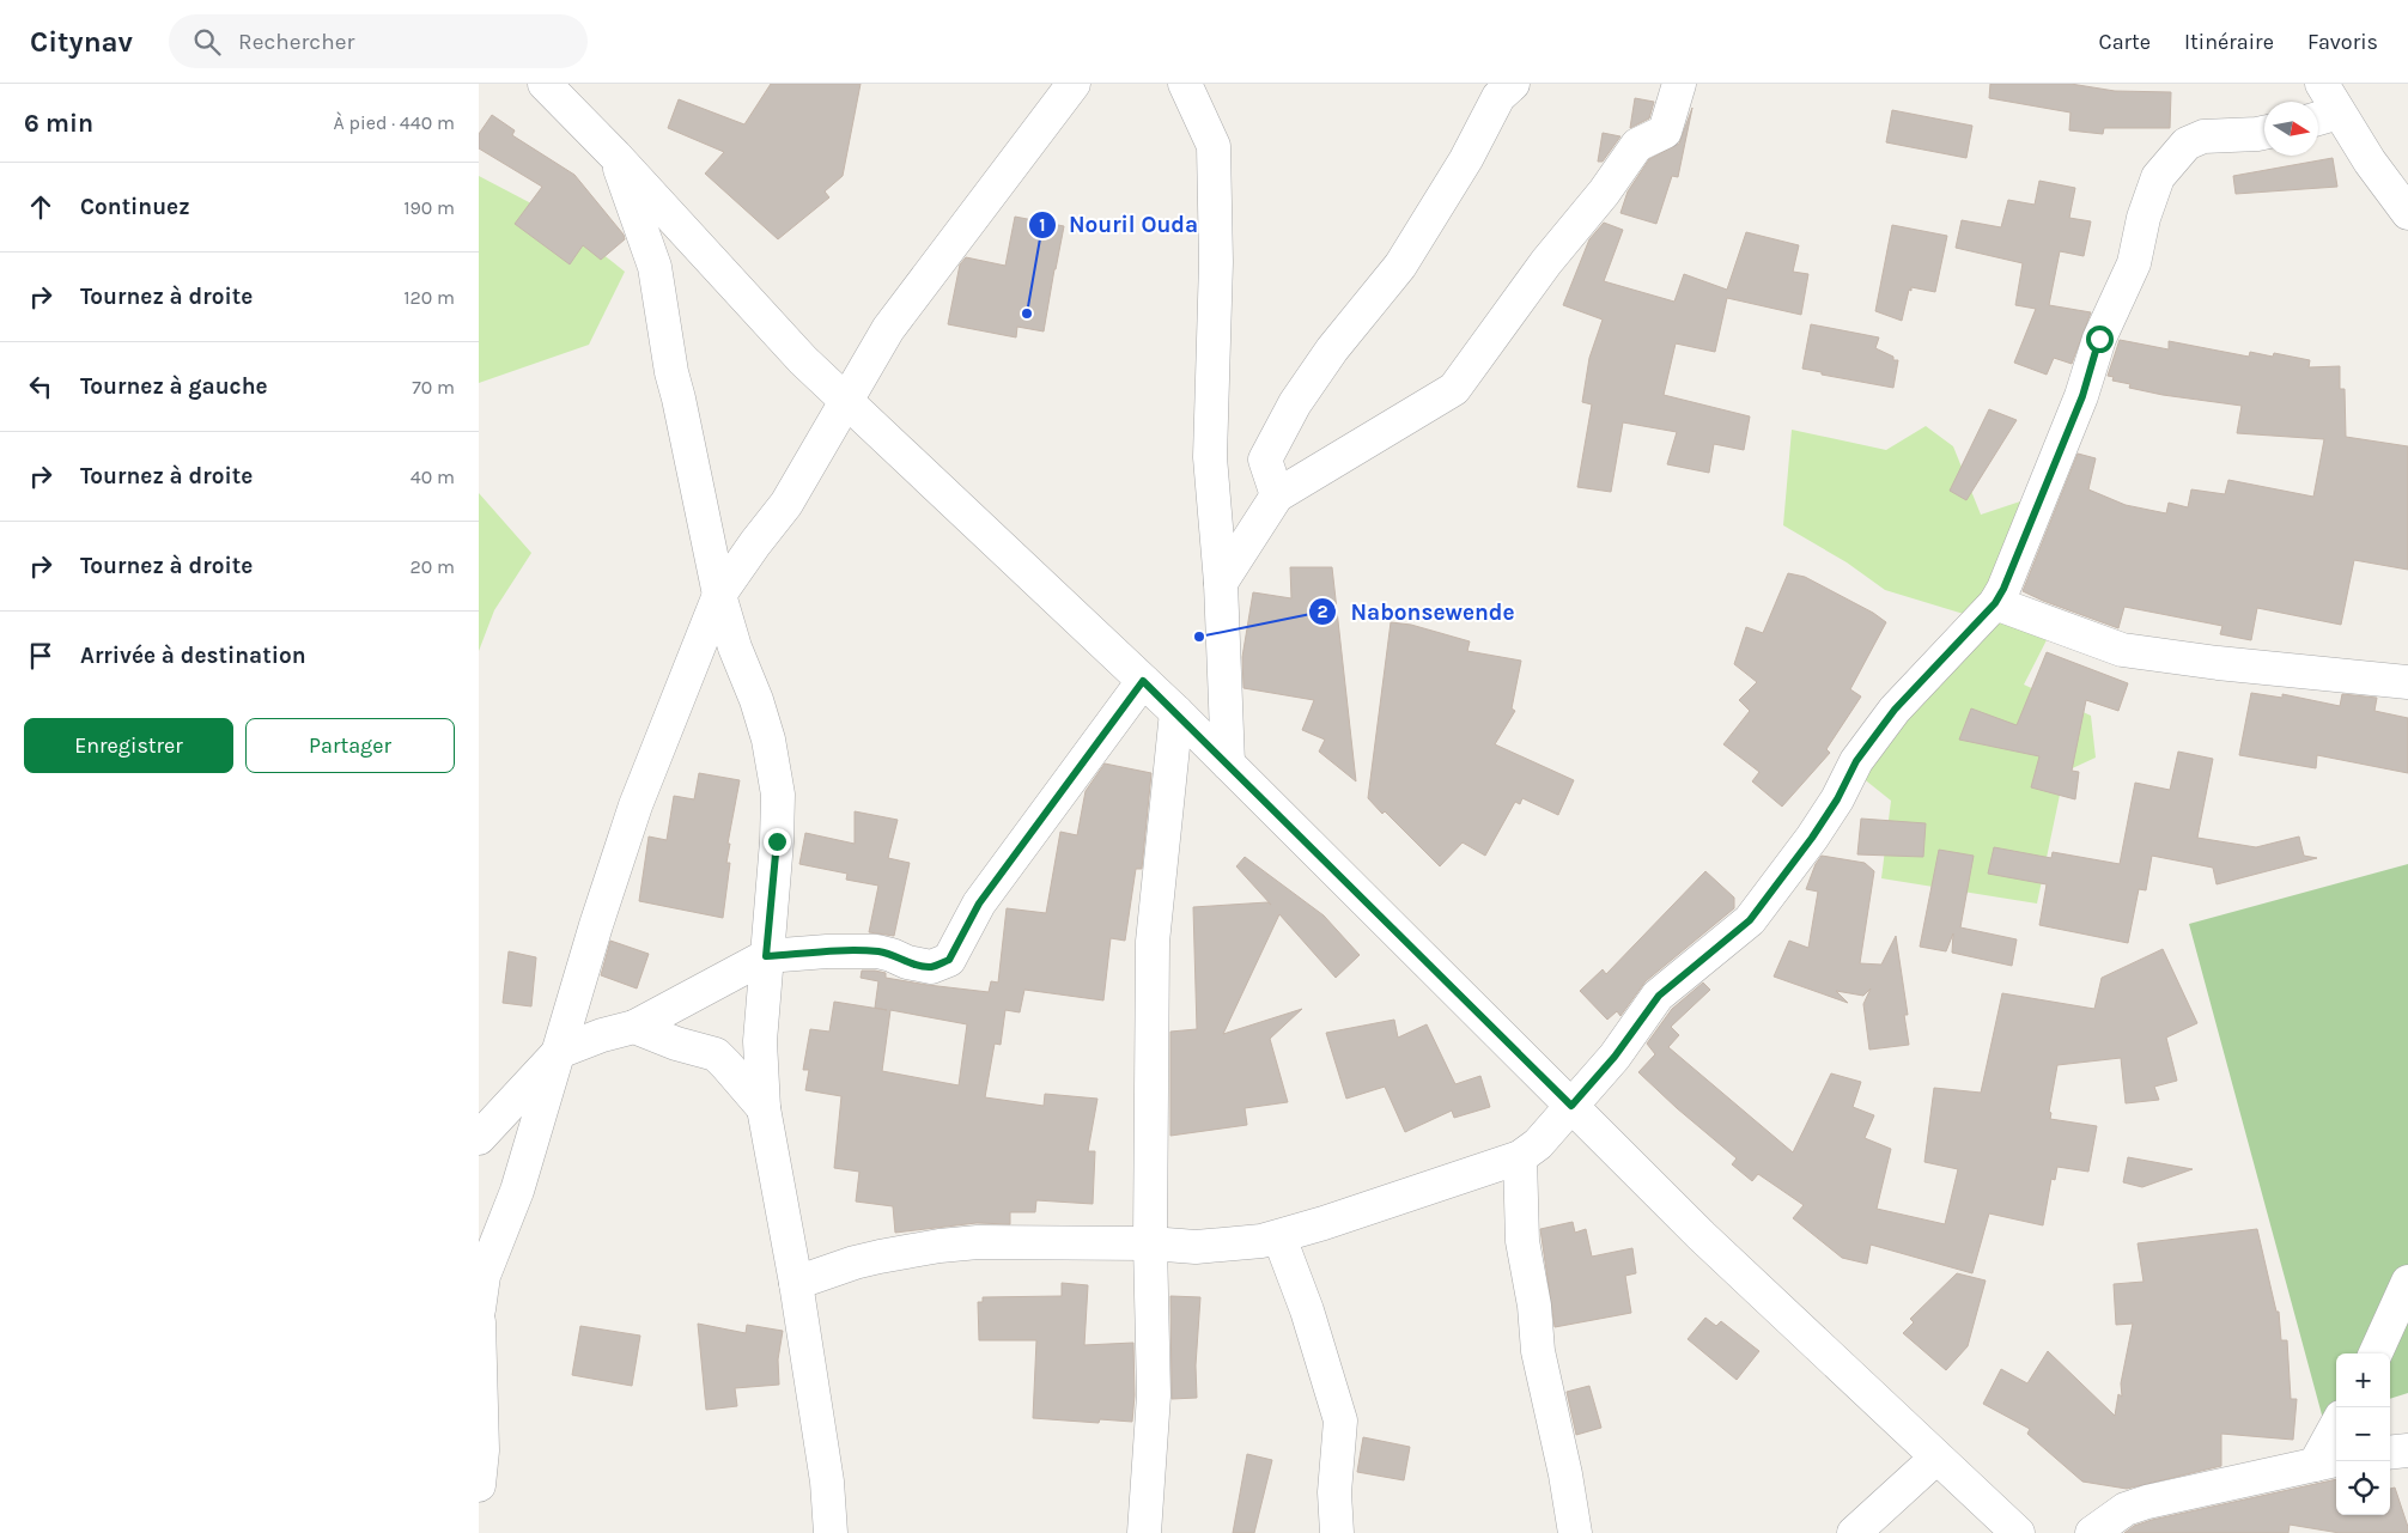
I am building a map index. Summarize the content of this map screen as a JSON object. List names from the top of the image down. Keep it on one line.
{"places":["Nouril Ouda","Nabonsewende"],"north":"right","page":{"header":"Citynav","search":"Rechercher","nav":["Carte","Itinéraire","Favoris"],"heading":["6 min","À pied · 440 m"],"list":[["Continuez","190 m"],["Tournez à droite","120 m"],["Tournez à gauche","70 m"],["Tournez à droite","40 m"],["Tournez à droite","20 m"],"Arrivée à destination"],"buttons":["Enregistrer","Partager"],"map_buttons":["+","−"]}}
